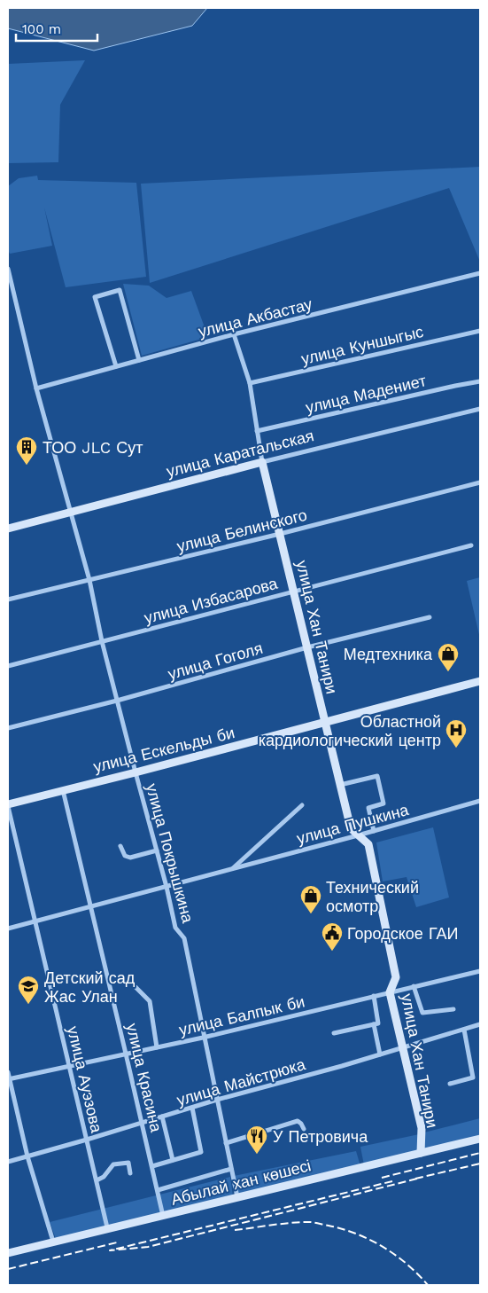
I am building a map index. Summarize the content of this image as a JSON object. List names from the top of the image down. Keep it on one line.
{"streets":{"street":["улица Акбастау","улица Куншыгыс","улица Мадениет","улица Каратальская","улица Белинского","улица Избасарова","улица Хан Танири","улица Гоголя","улица Ескельды би","улица Пушкина","улица Покрышкина","улица Балпык би","улица Красина","улица Ауэзова","улица Майстрюка","Абылай хан көшесі"]},"crossings":[["улица Акбастау","улица Хан Танири"],["улица Акбастау","улица Покрышкина"],["улица Куншыгыс","улица Хан Танири"],["улица Мадениет","улица Хан Танири"],["улица Каратальская","улица Хан Танири"],["улица Каратальская","улица Покрышкина"],["улица Белинского","улица Хан Танири"],["улица Белинского","улица Покрышкина"],["улица Избасарова","улица Хан Танири"],["улица Избасарова","улица Покрышкина"],["улица Хан Танири","улица Гоголя"],["улица Хан Танири","улица Ескельды би"],["улица Хан Танири","улица Пушкина"],["улица Хан Танири","улица Балпык би"],["улица Хан Танири","улица Майстрюка"],["улица Хан Танири","Абылай хан көшесі"],["улица Гоголя","улица Покрышкина"],["улица Ескельды би","улица Покрышкина"],["улица Ескельды би","улица Красина"],["улица Ескельды би","улица Ауэзова"],["улица Пушкина","улица Покрышкина"],["улица Пушкина","улица Красина"],["улица Пушкина","улица Ауэзова"],["улица Покрышкина","улица Балпык би"],["улица Покрышкина","улица Майстрюка"],["улица Покрышкина","Абылай хан көшесі"],["улица Балпык би","улица Красина"],["улица Балпык би","улица Ауэзова"],["улица Красина","улица Майстрюка"],["улица Красина","Абылай хан көшесі"],["улица Ауэзова","улица Майстрюка"],["улица Ауэзова","Абылай хан көшесі"]],"places":{"building":["ТОО JLC Сут"],"shop":["Медтехника","Технический осмотр"],"hospital":["Областной кардиологический центр"],"public building":["Городское ГАИ"],"school or university":["Детский сад Жас Улан"],"restaurant":["У Петровича"]},"scale_bar":"100 m"}
